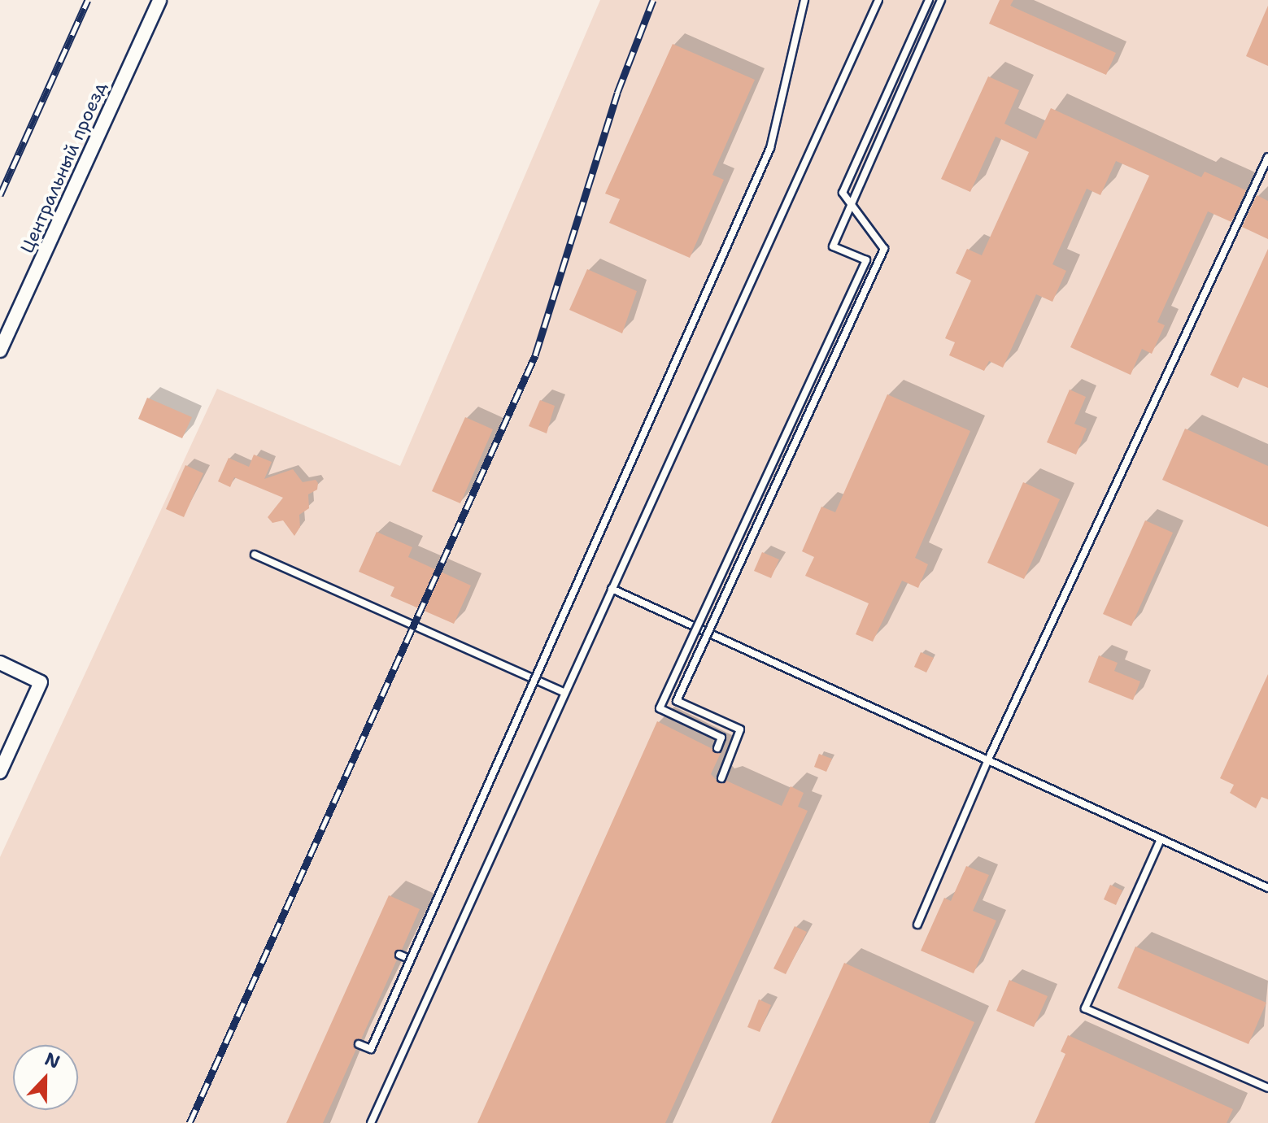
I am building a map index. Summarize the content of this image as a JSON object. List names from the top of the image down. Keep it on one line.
{"streets":{"street":["Центральный проезд"]},"north":"top"}
